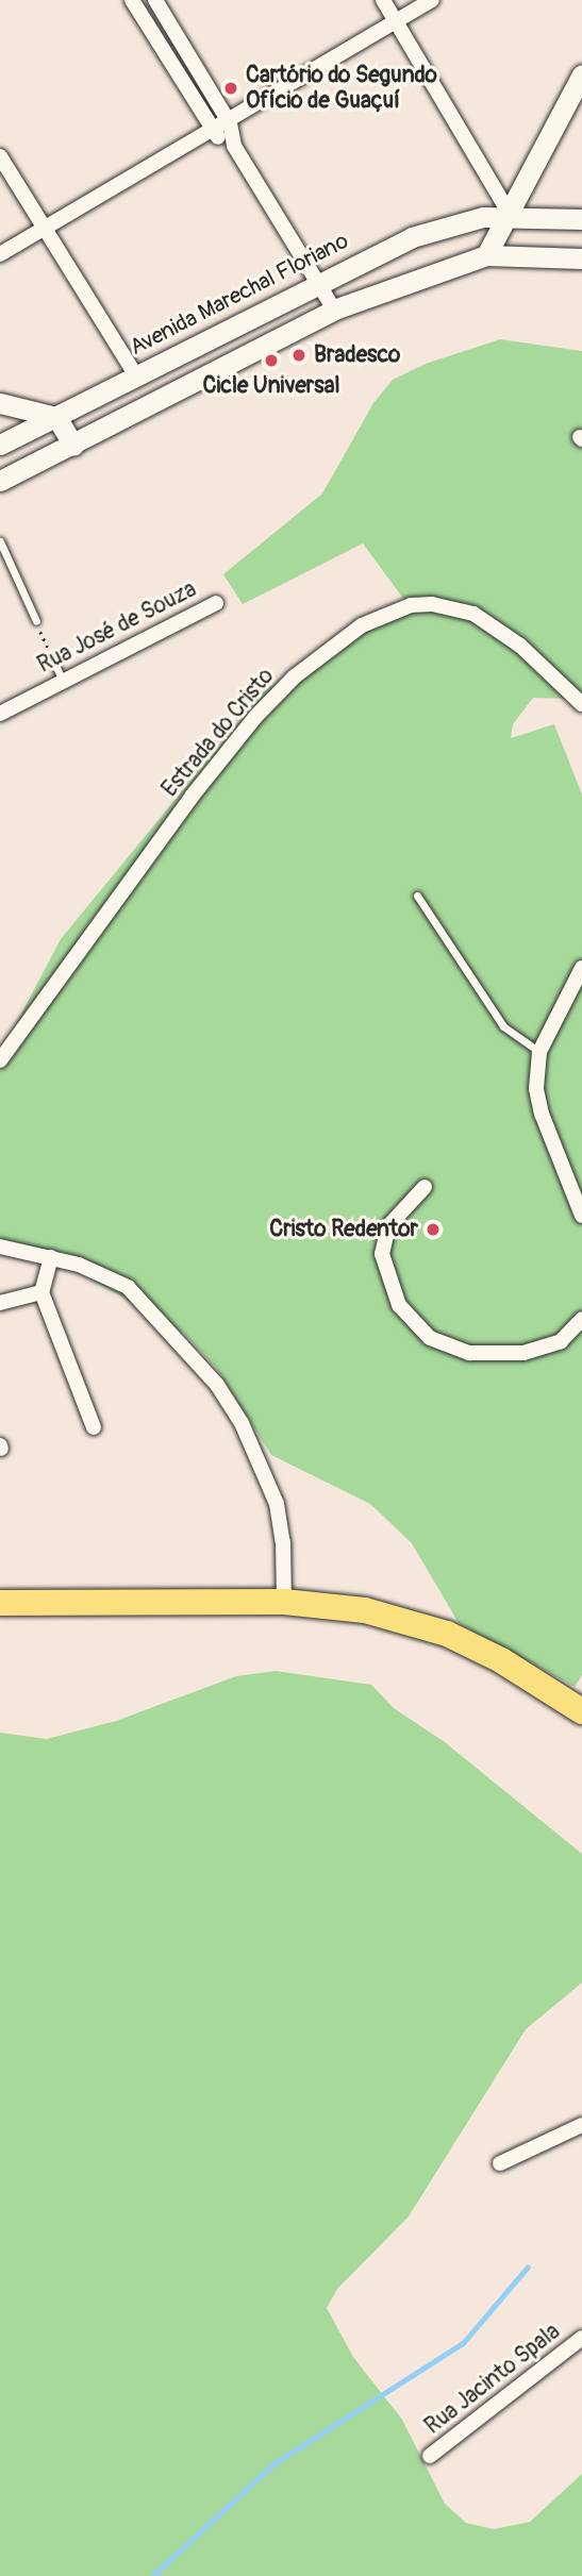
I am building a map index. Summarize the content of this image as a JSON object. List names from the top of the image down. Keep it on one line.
{"streets":{"main road":["Avenida Marechal Floriano"],"street":["Rua José de Souza","Estrada do Cristo","Rua Jacinto Spala"]},"places":["Cartório do Segundo Ofício de Guaçuí","Bradesco","Cicle Universal","Cristo Redentor"]}
